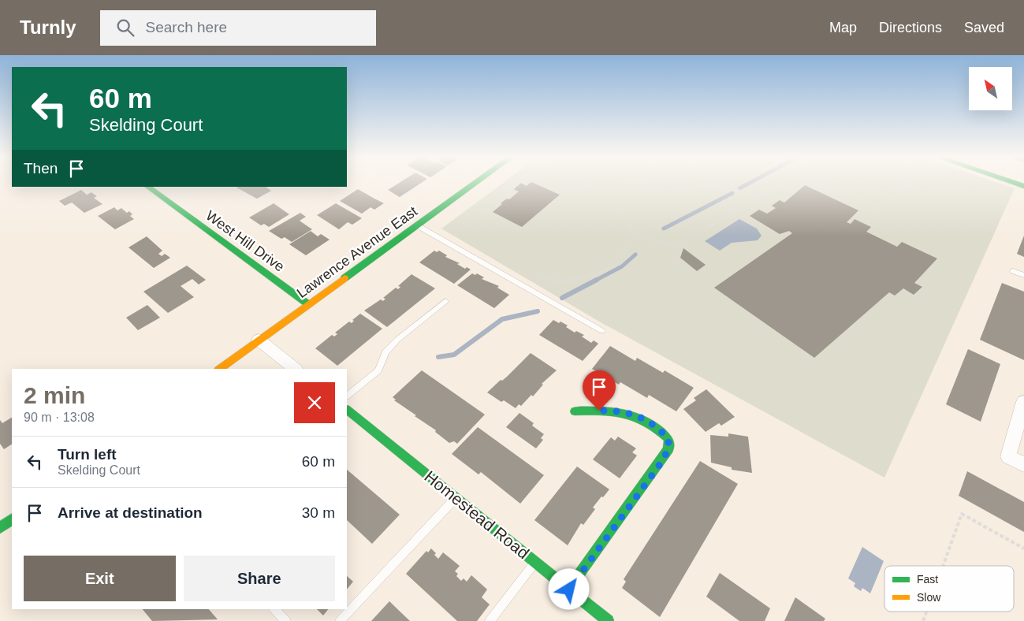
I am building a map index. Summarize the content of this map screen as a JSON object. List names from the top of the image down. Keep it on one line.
{"streets":{"street":["West Hill Drive","Lawrence Avenue East","Homestead Road"]},"crossings":[["West Hill Drive","Lawrence Avenue East"]],"legend":["Fast","Slow"],"north":"top left","page":{"header":"Turnly","search":"Search here","nav":["Map","Directions","Saved"],"turn":["60 m","Skelding Court"],"then":"Then","heading":["2 min","90 m · 13:08"],"list":[{"name":"Turn left","note":"Skelding Court","value":"60 m"},{"name":"Arrive at destination","value":"30 m"}],"buttons":["Exit","Share"]}}
